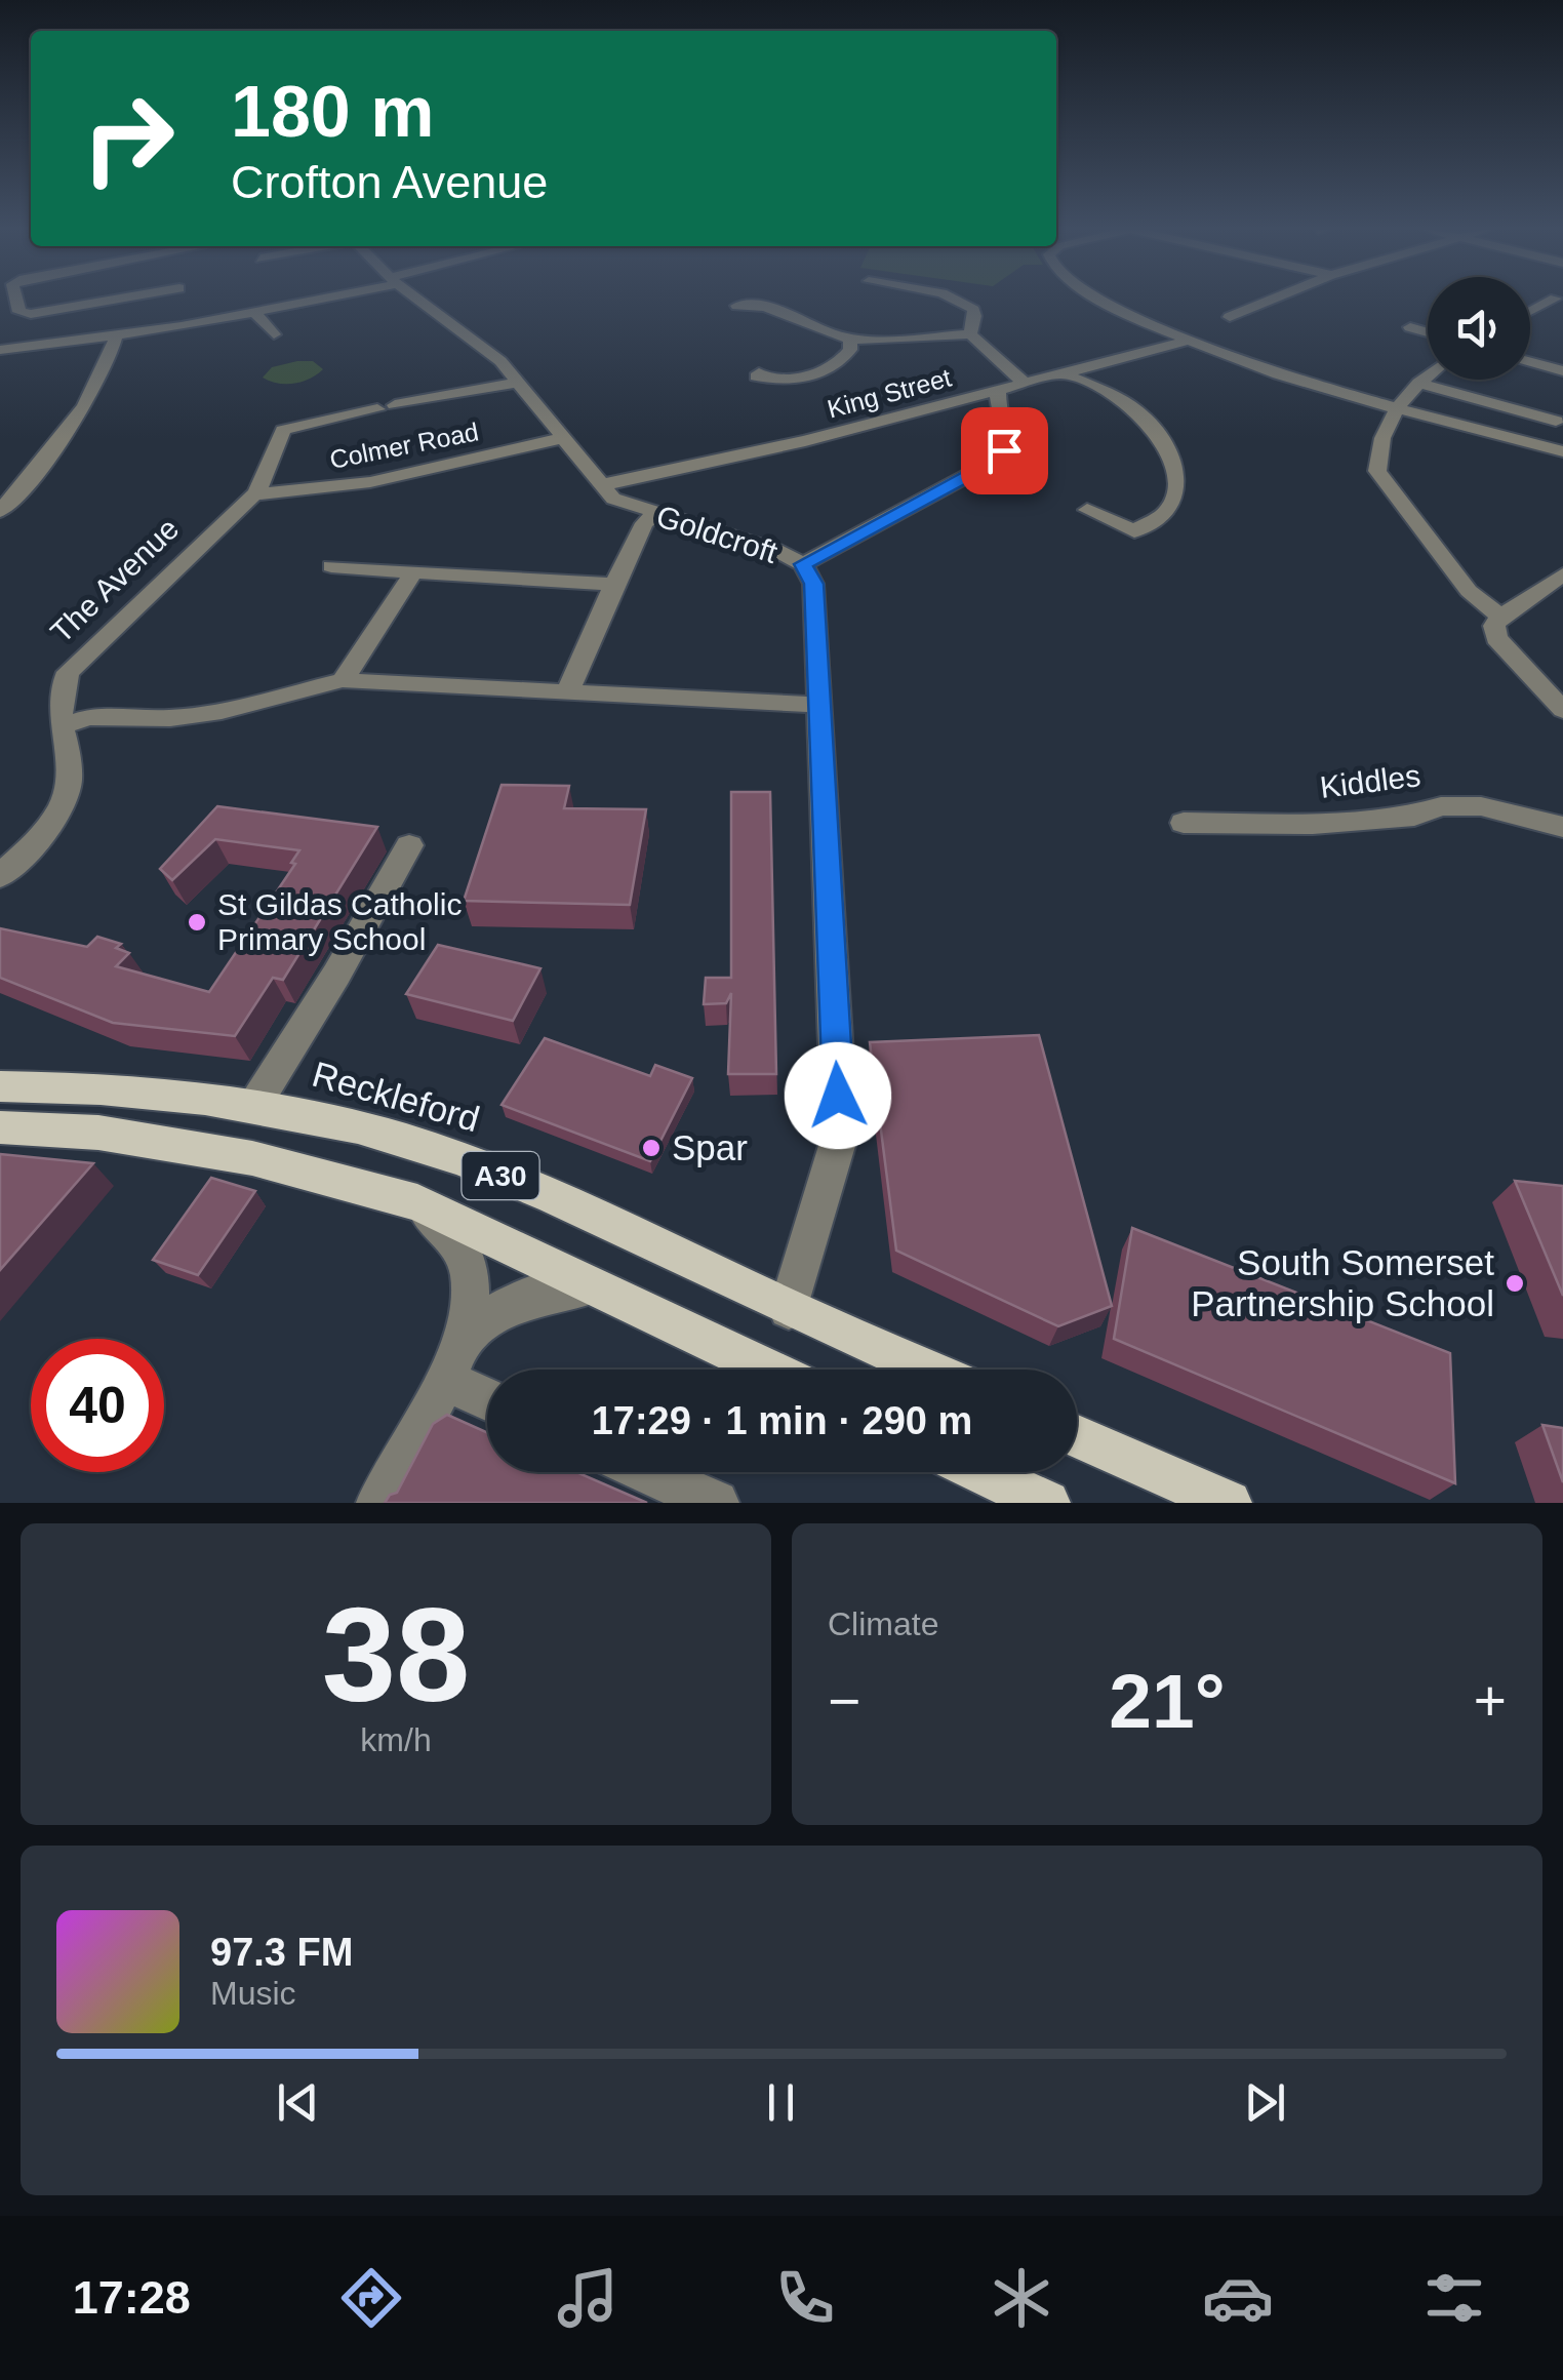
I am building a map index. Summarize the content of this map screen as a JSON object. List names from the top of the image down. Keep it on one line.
{"streets":{"main road":["Reckleford","A30"],"street":["King Street","Colmer Road","Goldcroft","The Avenue","Kiddles"]},"crossings":[["King Street","Goldcroft"],["Colmer Road","Goldcroft"],["Colmer Road","The Avenue"],["Goldcroft","The Avenue"],["Goldcroft","Reckleford"]],"places":["St Gildas Catholic Primary School","Spar","South Somerset Partnership School"],"page":{"turn":["180 m","Crofton Avenue"],"limit":"40","trip":"17:29 · 1 min · 290 m","tile":[["38","km/h"],"Climate"],"heat":["−","21°","+"],"song":["97.3 FM","Music"],"tabs":"17:28"}}
